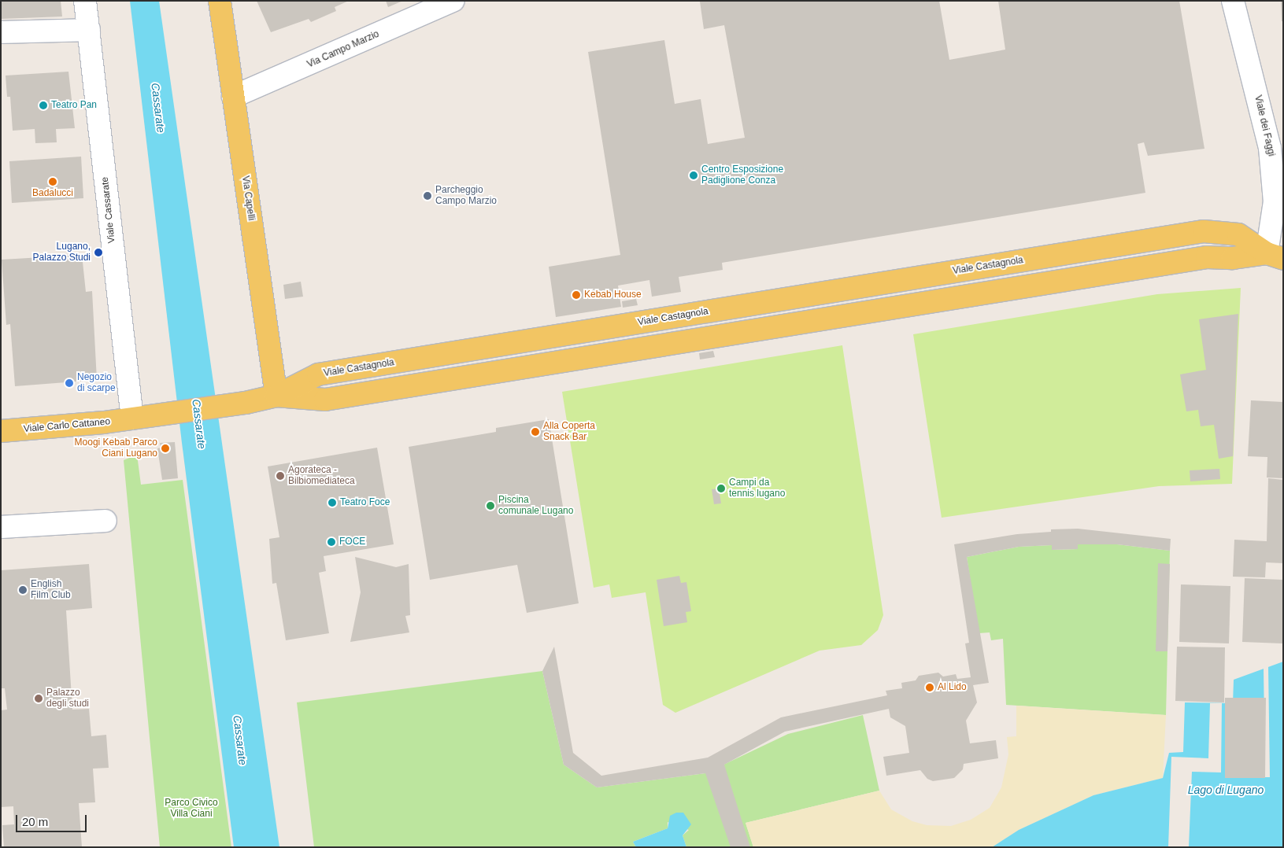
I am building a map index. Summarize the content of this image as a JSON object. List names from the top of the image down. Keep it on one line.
{"streets":{"main road":["Via Capelli","Viale Castagnola","Viale Carlo Cattaneo"],"street":["Via Campo Marzio","Viale dei Faggi","Viale Cassarate"]},"crossings":[["Via Campo Marzio","Via Capelli"],["Viale dei Faggi","Viale Castagnola"],["Via Capelli","Viale Castagnola"],["Viale Cassarate","Viale Carlo Cattaneo"],["Viale Castagnola","Viale Carlo Cattaneo"]],"water":["Cassarate","Lago di Lugano"],"parks":["Parco Civico Villa Ciani"],"places":["Teatro Pan","Centro Esposizione Padiglione Conza","Badalucci","Parcheggio Campo Marzio","Lugano, Palazzo Studi","Kebab House","Negozio di scarpe","Alla Coperta Snack Bar","Moogi Kebab Parco Ciani Lugano","Agorateca - Bilbiomediateca","Campi da tennis lugano","Teatro Foce","Piscina comunale Lugano","FOCE","English Film Club","Al Lido","Palazzo degli studi"],"scale_bar":"20 m"}
